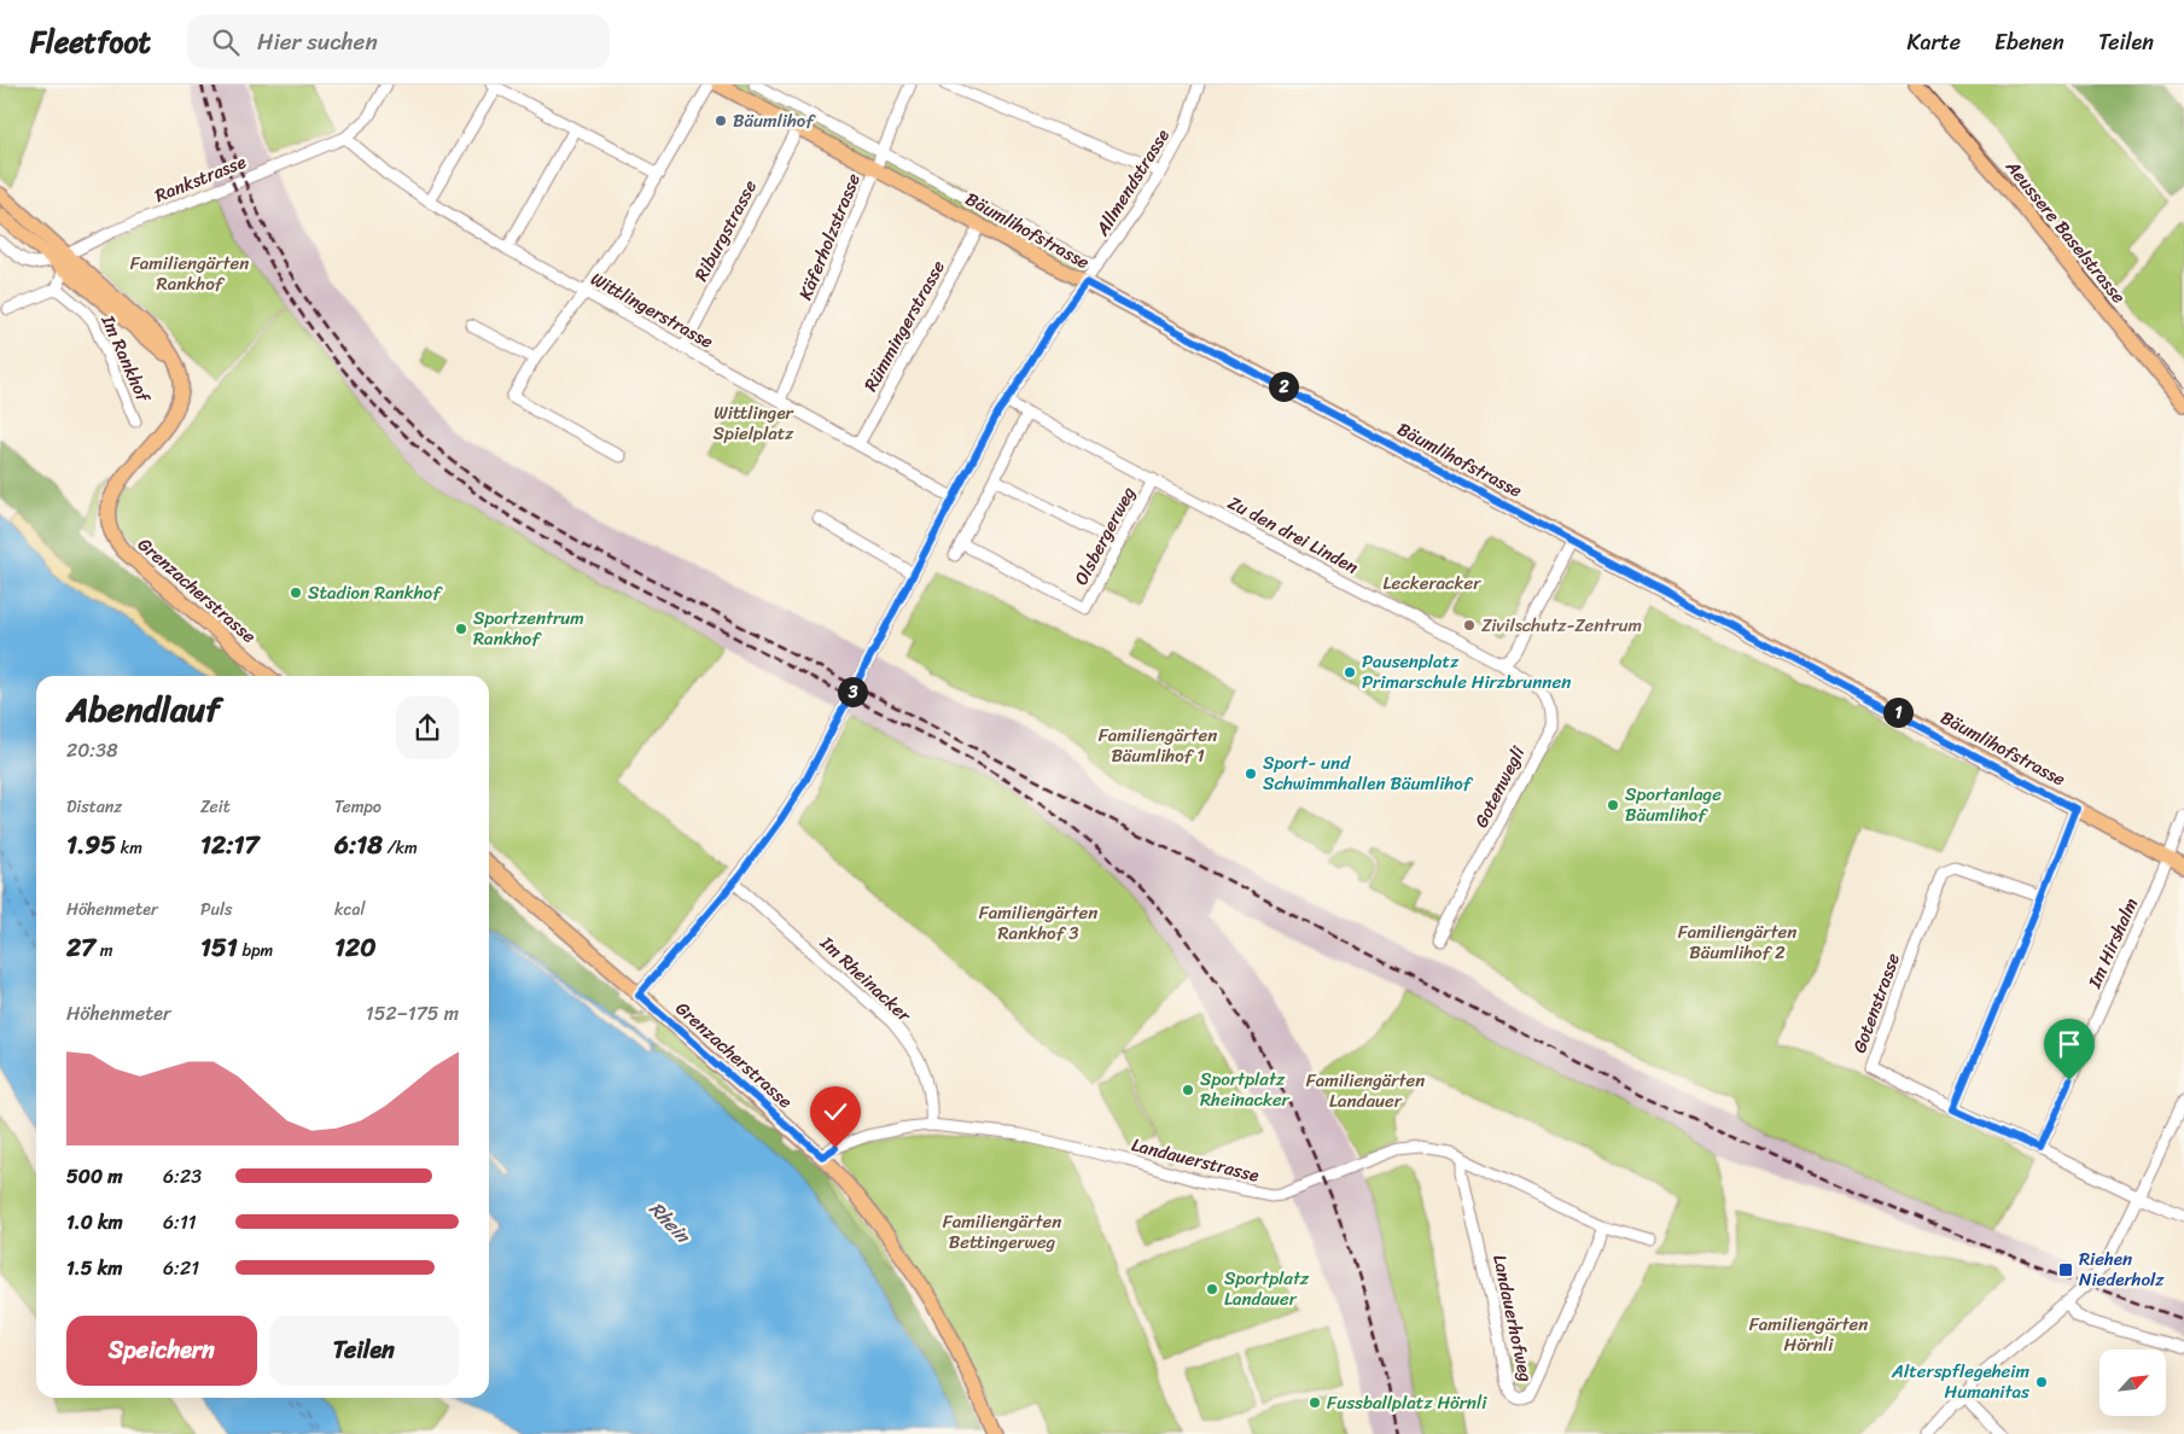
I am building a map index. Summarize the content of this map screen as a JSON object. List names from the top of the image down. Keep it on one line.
{"streets":{"main road":["Bäumlihofstrasse","Aeussere Baselstrasse","Grenzacherstrasse"],"street":["Rankstrasse","Allmendstrasse","Riburgstrasse","Käferholzstrasse","Wittlingerstrasse","Rümmingerstrasse","Im Rankhof","Zu den drei Linden","Olsbergerweg","Gotenwegli","Im Hirshalm","Im Rheinacker","Gotenstrasse","Landauerstrasse","Landauerhofweg"]},"crossings":[["Rankstrasse","Wittlingerstrasse"],["Rankstrasse","Grenzacherstrasse"],["Allmendstrasse","Bäumlihofstrasse"],["Allmendstrasse","Wittlingerstrasse"],["Allmendstrasse","Zu den drei Linden"],["Allmendstrasse","Grenzacherstrasse"],["Allmendstrasse","Im Rheinacker"],["Riburgstrasse","Bäumlihofstrasse"],["Riburgstrasse","Wittlingerstrasse"],["Bäumlihofstrasse","Käferholzstrasse"],["Bäumlihofstrasse","Rümmingerstrasse"],["Bäumlihofstrasse","Im Hirshalm"],["Käferholzstrasse","Wittlingerstrasse"],["Wittlingerstrasse","Rümmingerstrasse"],["Zu den drei Linden","Olsbergerweg"],["Zu den drei Linden","Gotenwegli"],["Grenzacherstrasse","Landauerstrasse"],["Im Hirshalm","Gotenstrasse"],["Im Rheinacker","Landauerstrasse"],["Landauerstrasse","Landauerhofweg"]],"water":["Rhein"],"parks":["Familiengärten Rankhof","Wittlinger Spielplatz","Leckeracker","Familiengärten Bäumlihof 1","Familiengärten Rankhof 3","Familiengärten Bäumlihof 2","Familiengärten Landauer","Familiengärten Bettingerweg","Familiengärten Hörnli"],"places":{"other":["Bäumlihof","Stadion Rankhof","Zivilschutz-Zentrum","Sportzentrum Rankhof","Pausenplatz Primarschule Hirzbrunnen","Sport- und Schwimmhallen Bäumlihof","Sportanlage Bäumlihof","Sportplatz Rheinacker","Sportplatz Landauer","Alterspflegeheim Humanitas","Fussballplatz Hörnli"],"transit":["Riehen Niederholz"]},"north":"top right","page":{"header":"Fleetfoot","search":"Hier suchen","nav":["Karte","Ebenen","Teilen"],"pins":["2","3","1"],"heading":["Abendlauf","20:38"],"stats":[["Distanz","1.95 km"],["Zeit","12:17"],["Tempo","6:18 /km"],["Höhenmeter","27 m"],["Puls","151 bpm"],["kcal","120"]],"chart":["Höhenmeter","152–175 m"],"list":[{"name":"500 m","note":"6:23"},{"name":"1.0 km","note":"6:11"},{"name":"1.5 km","note":"6:21"}],"buttons":["Speichern","Teilen"]}}
